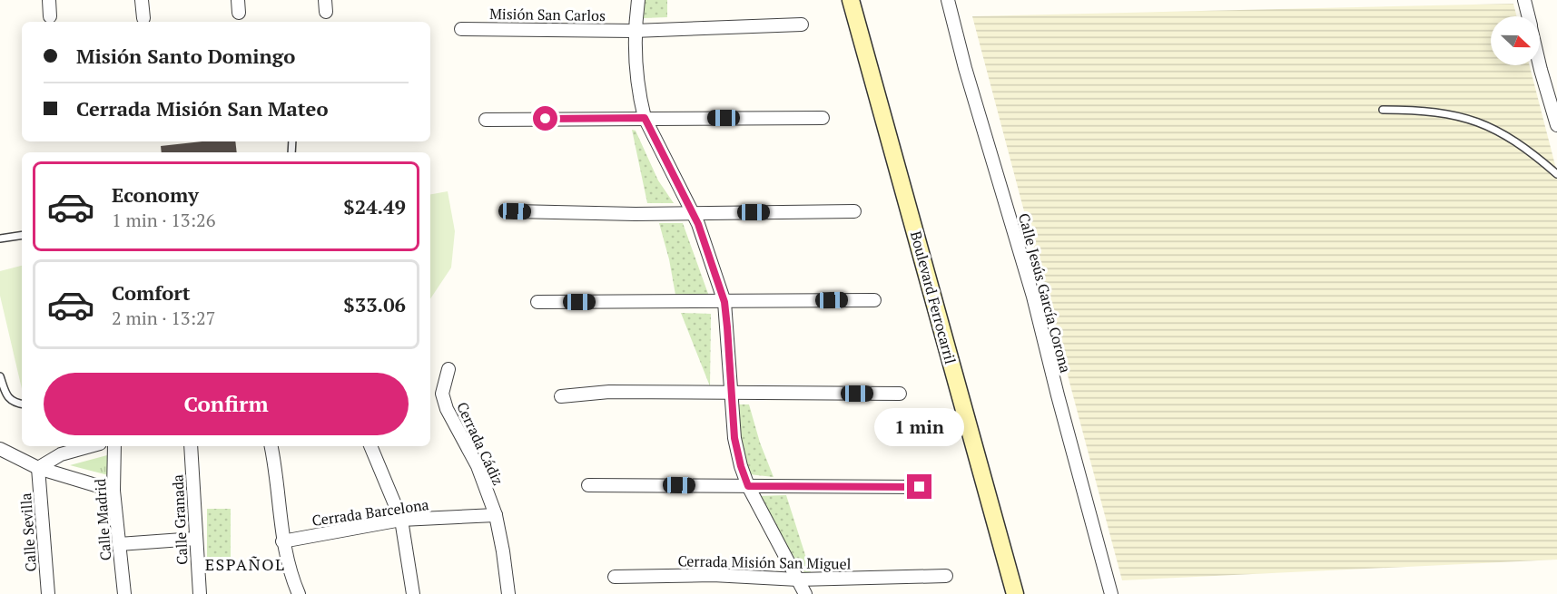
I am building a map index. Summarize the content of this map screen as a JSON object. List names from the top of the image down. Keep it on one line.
{"streets":{"main road":["Boulevard Ferrocarril"],"street":["Misión San Carlos","Calle Jesús García Corona","Cerrada Cádiz","Cerrada Barcelona","Calle Madrid","Calle Granada","Calle Sevilla","Cerrada Misión San Miguel"]},"crossings":[["Cerrada Cádiz","Cerrada Barcelona"]],"districts":["ESPAÑOL"],"north":"right","page":{"banner":["Misión Santo Domingo","Cerrada Misión San Mateo"],"list":[{"name":"Economy","note":"1 min · 13:26","value":"$24.49"},{"name":"Comfort","note":"2 min · 13:27","value":"$33.06"}],"buttons":"Confirm","bubble":"1 min"}}
